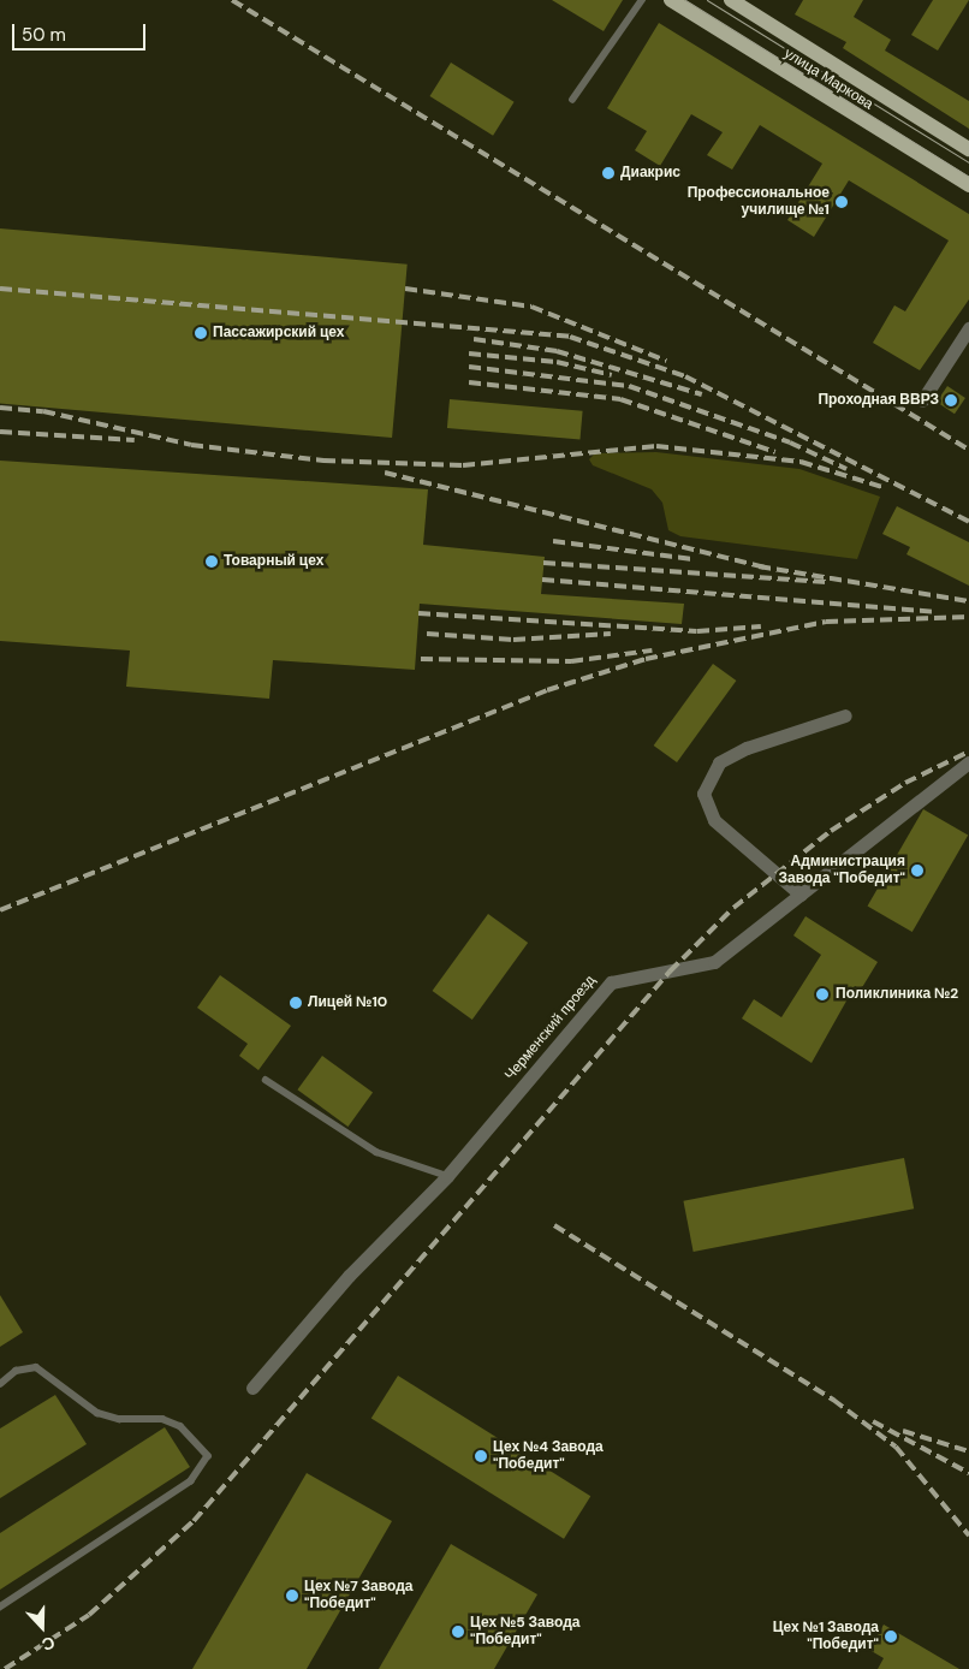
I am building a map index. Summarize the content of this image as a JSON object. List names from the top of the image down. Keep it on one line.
{"streets":{"main road":["улица Маркова"],"street":["Черменский проезд"]},"places":["Диакрис","Профессиональное училище №1","Пассажирский цех","Проходная ВВРЗ","Товарный цех","Администрация Завода \"Победит\"","Поликлиника №2","Лицей №10","Цех №4 Завода \"Победит\"","Цех №7 Завода \"Победит\"","Цех №5 Завода \"Победит\"","Цех №1 Завода \"Победит\""],"scale_bar":"50 m","north":"bottom"}
